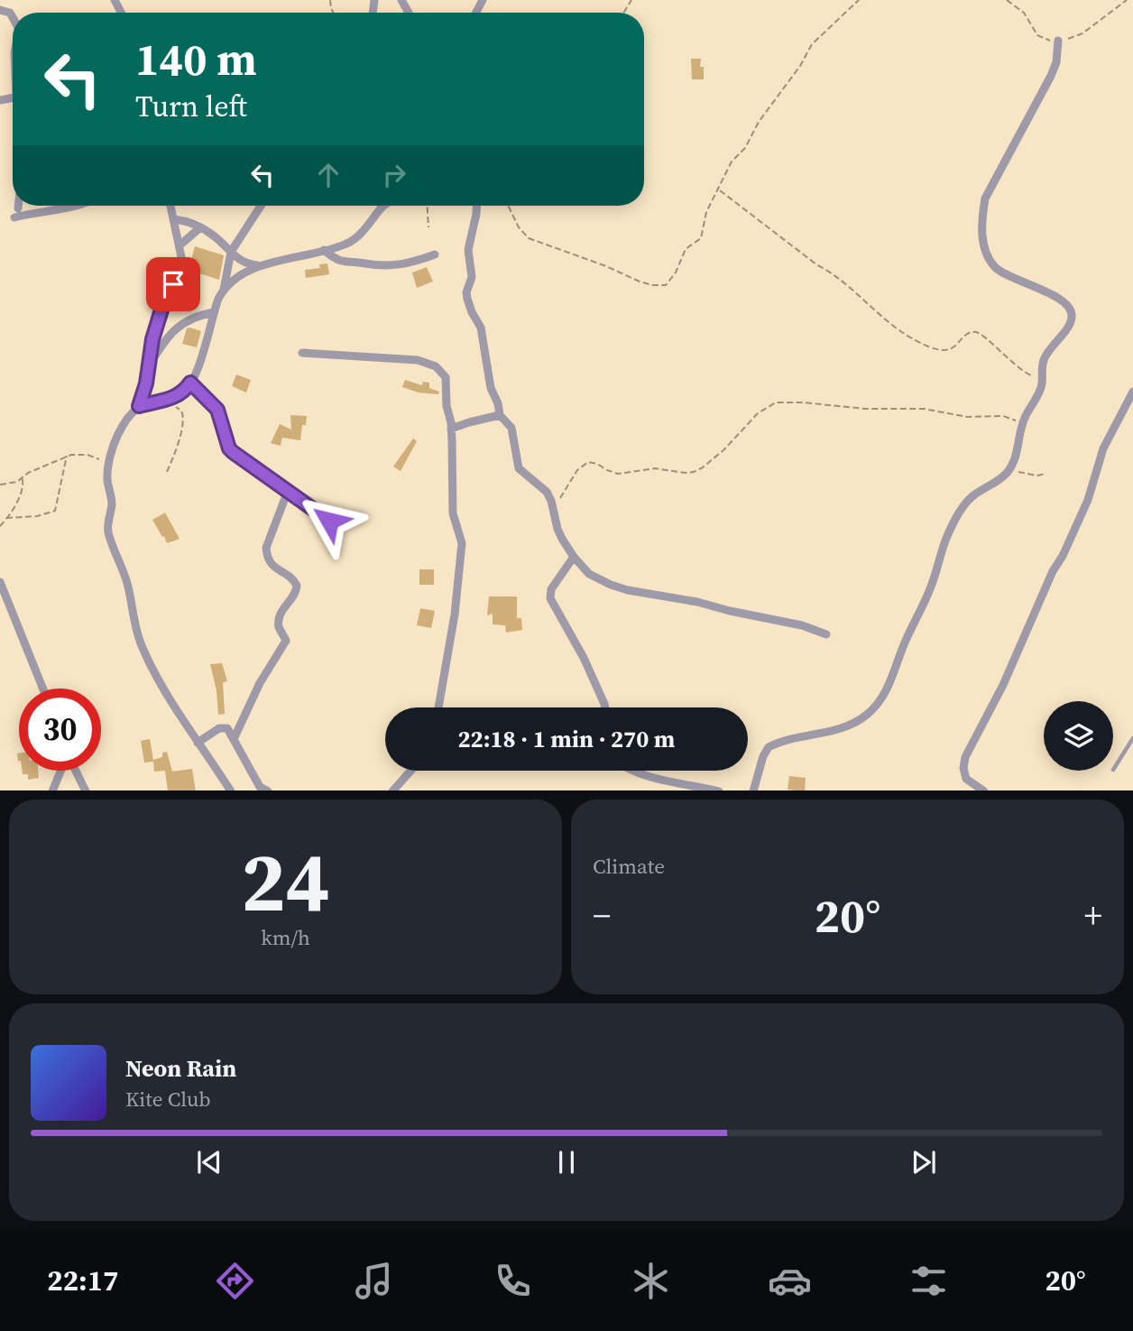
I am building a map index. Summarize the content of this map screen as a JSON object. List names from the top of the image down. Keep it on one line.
{"page":{"turn":["140 m","Turn left"],"limit":"30","trip":"22:18 · 1 min · 270 m","tile":[["24","km/h"],"Climate"],"heat":["−","20°","+"],"song":["Neon Rain","Kite Club"],"tabs":["22:17","20°"]}}
